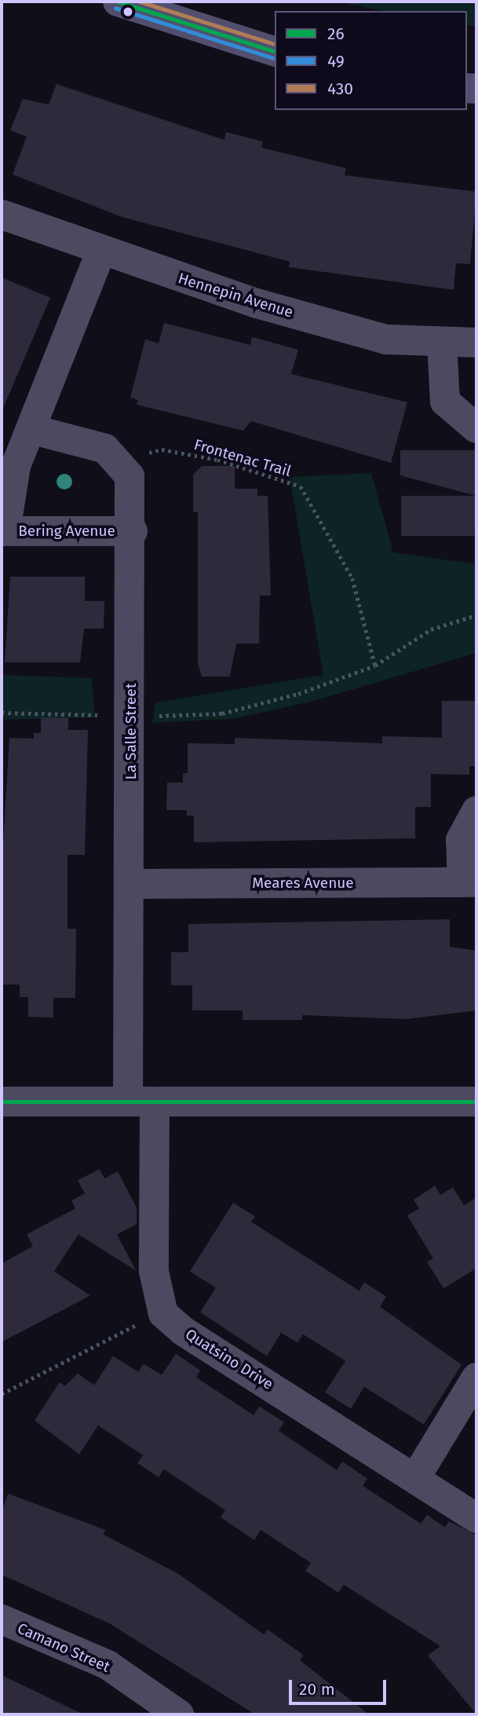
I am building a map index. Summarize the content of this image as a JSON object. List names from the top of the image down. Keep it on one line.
{"streets":{"street":["Hennepin Avenue","Bering Avenue","La Salle Street","Meares Avenue","Quatsino Drive","Camano Street"],"path":["Frontenac Trail"]},"crossings":[["Frontenac Trail","La Salle Street"],["Bering Avenue","La Salle Street"],["La Salle Street","Meares Avenue"]],"lines":["transit line 26","transit line 430","transit line 49"],"legend":["26","49","430"],"scale_bar":"20 m"}
